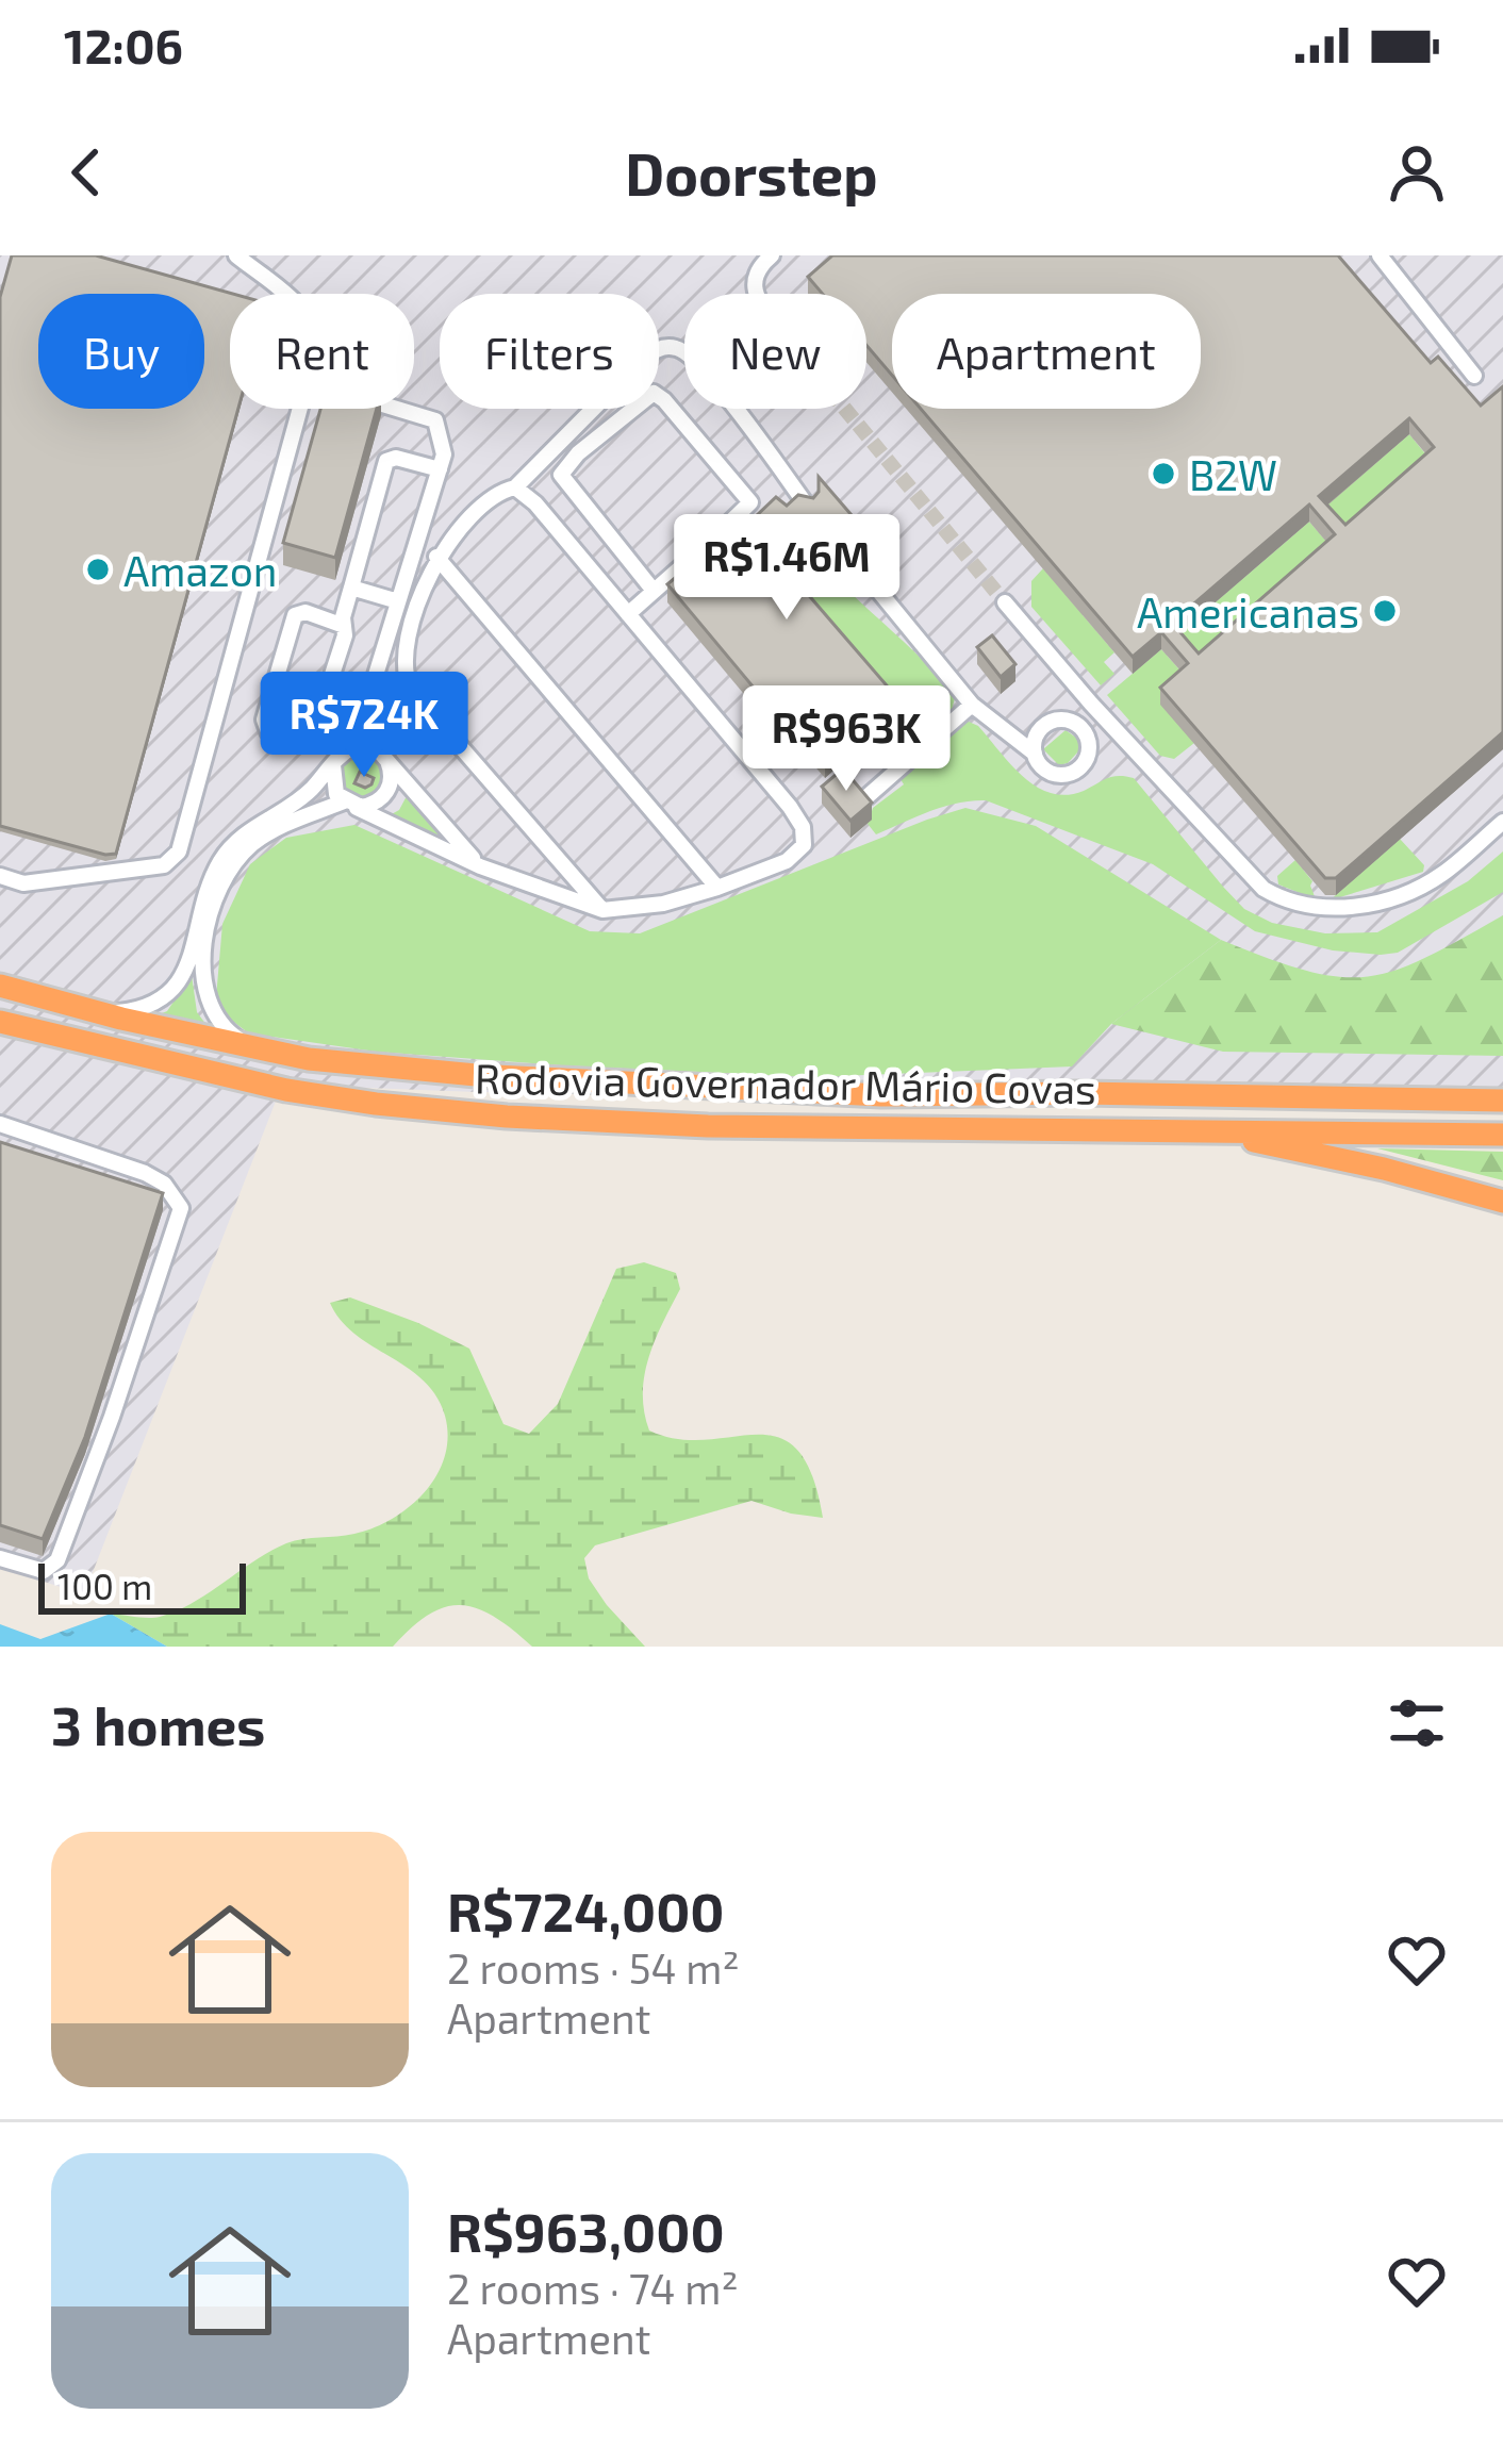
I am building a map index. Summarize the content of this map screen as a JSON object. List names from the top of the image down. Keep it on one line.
{"streets":{"highway":["Rodovia Governador Mário Covas"]},"places":["B2W","Amazon","Americanas"],"scale_bar":"100 m","page":{"status":"12:06","header":"Doorstep","chip":["Buy","Rent","Filters","New","Apartment"],"price":["R$1.46M","R$724K","R$963K"],"scale":"100 m","heading":"3 homes","list":[{"name":"R$724,000","note":"2 rooms · 54 m² · Apartment"},{"name":"R$963,000","note":"2 rooms · 74 m² · Apartment"}]}}
